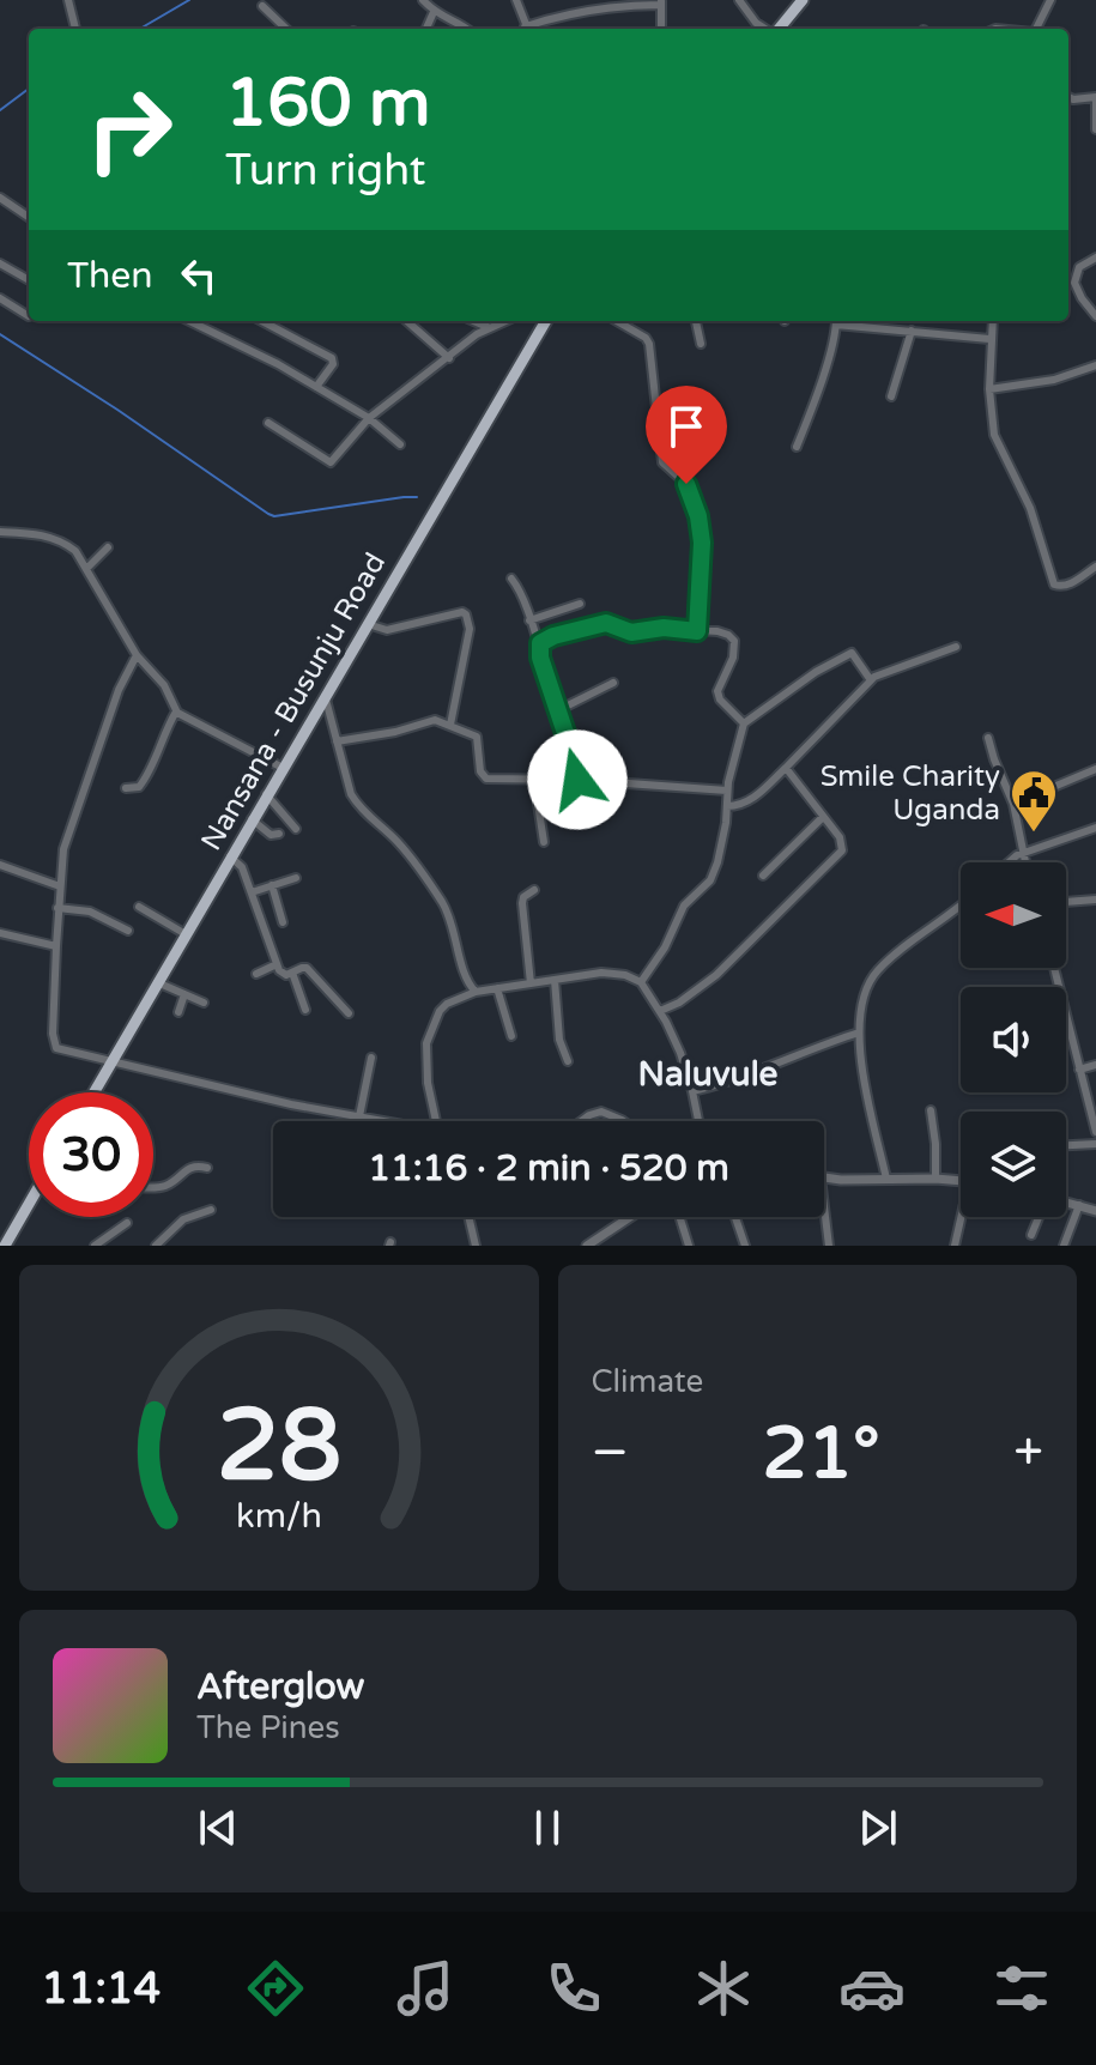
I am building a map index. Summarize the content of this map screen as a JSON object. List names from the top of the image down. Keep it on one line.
{"streets":{"main road":["Nansana - Busunju Road"]},"districts":["Naluvule"],"places":{"public building":["Smile Charity Uganda"]},"north":"left","page":{"turn":["160 m","Turn right"],"then":"Then","limit":"30","trip":"11:16 · 2 min · 520 m","tile":"Climate","heat":["−","21°","+"],"song":["Afterglow","The Pines"],"tabs":"11:14","gauge":["28","km/h"]}}
